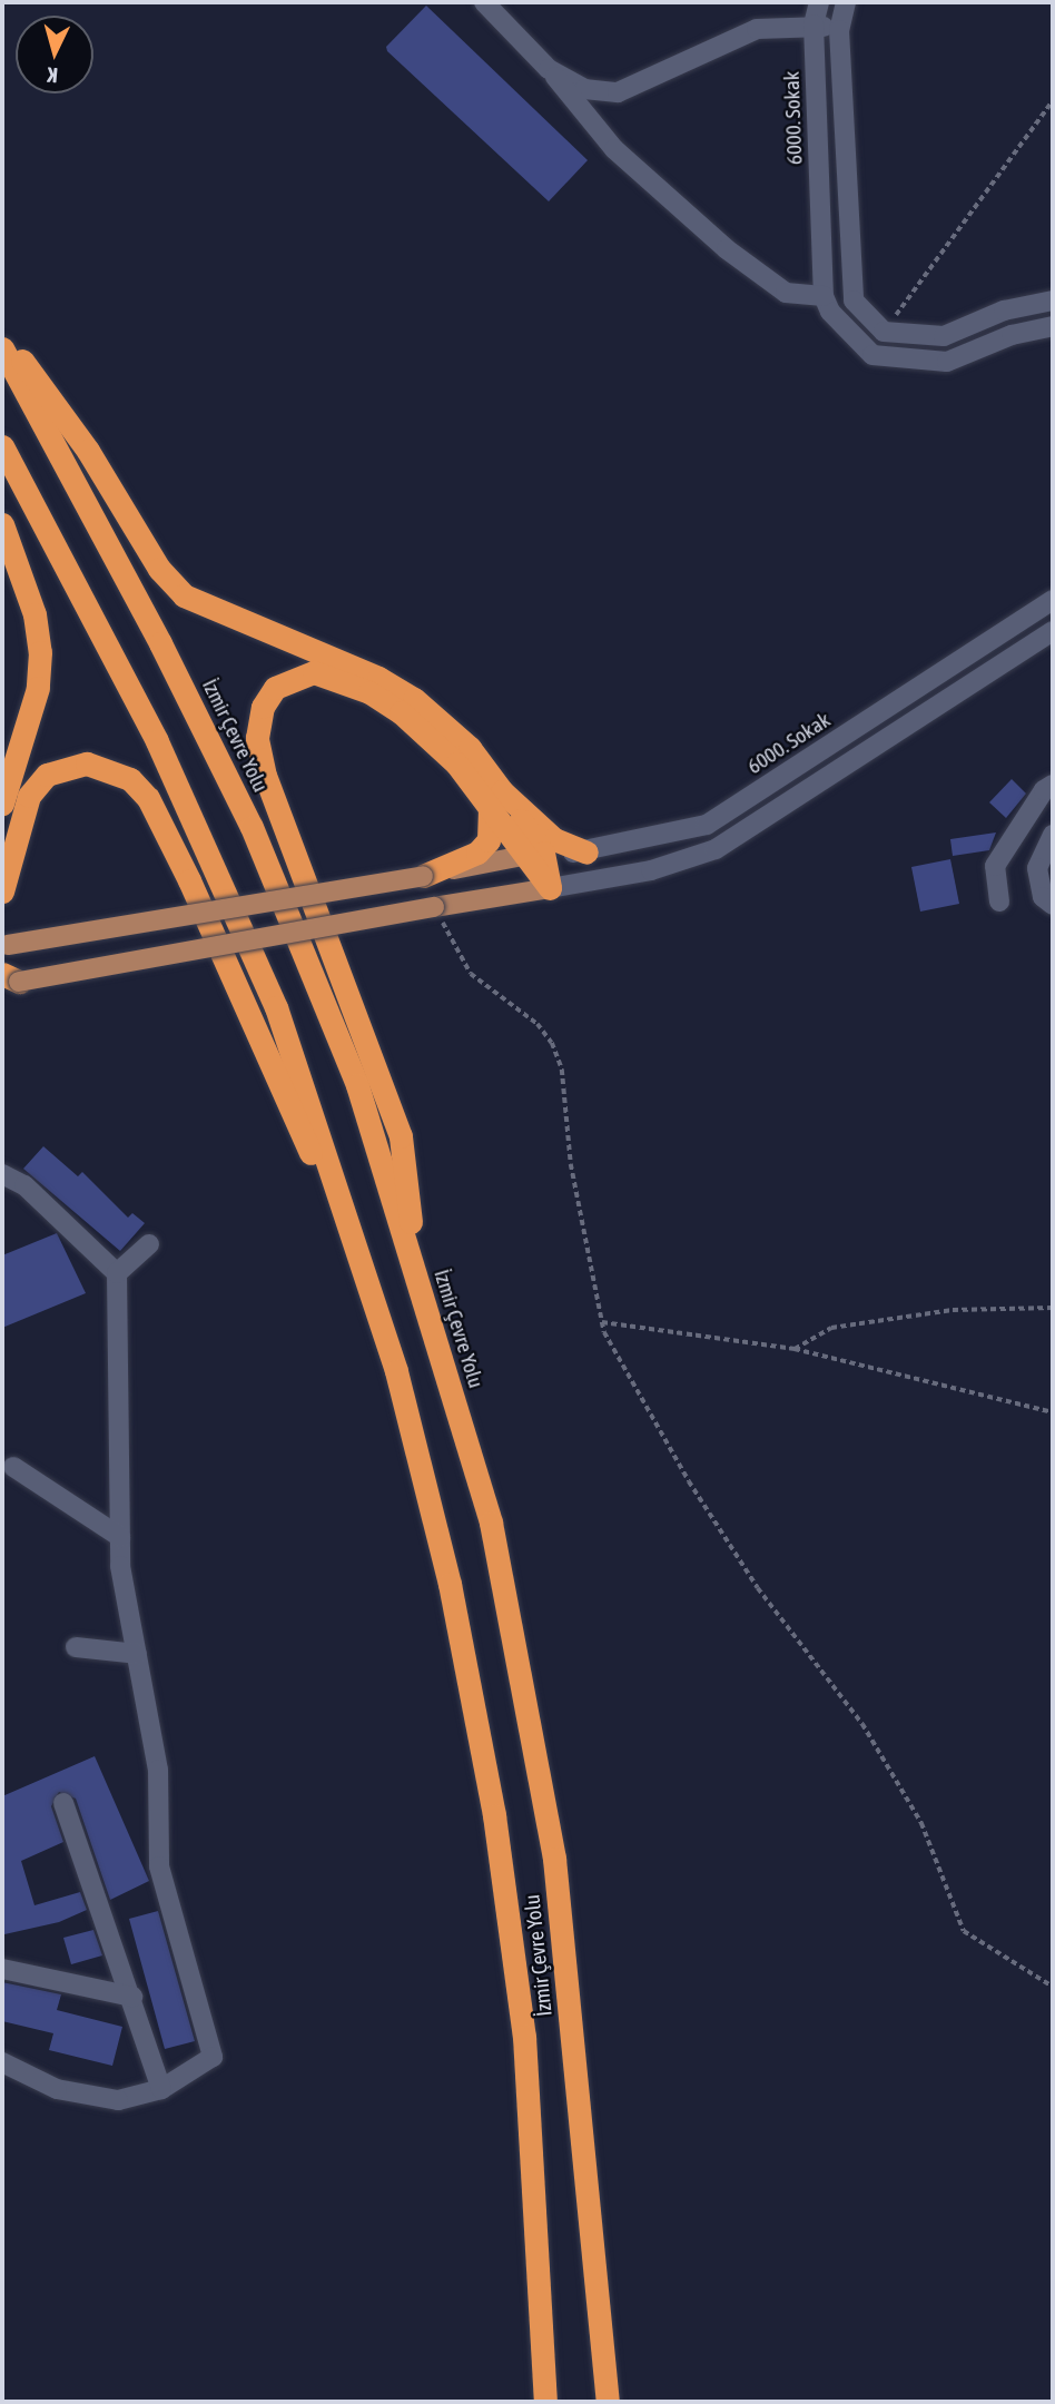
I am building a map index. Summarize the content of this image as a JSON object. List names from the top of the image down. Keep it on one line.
{"streets":{"highway":["İzmir Çevre Yolu"],"street":["6000. Sokak"]},"north":"bottom"}
